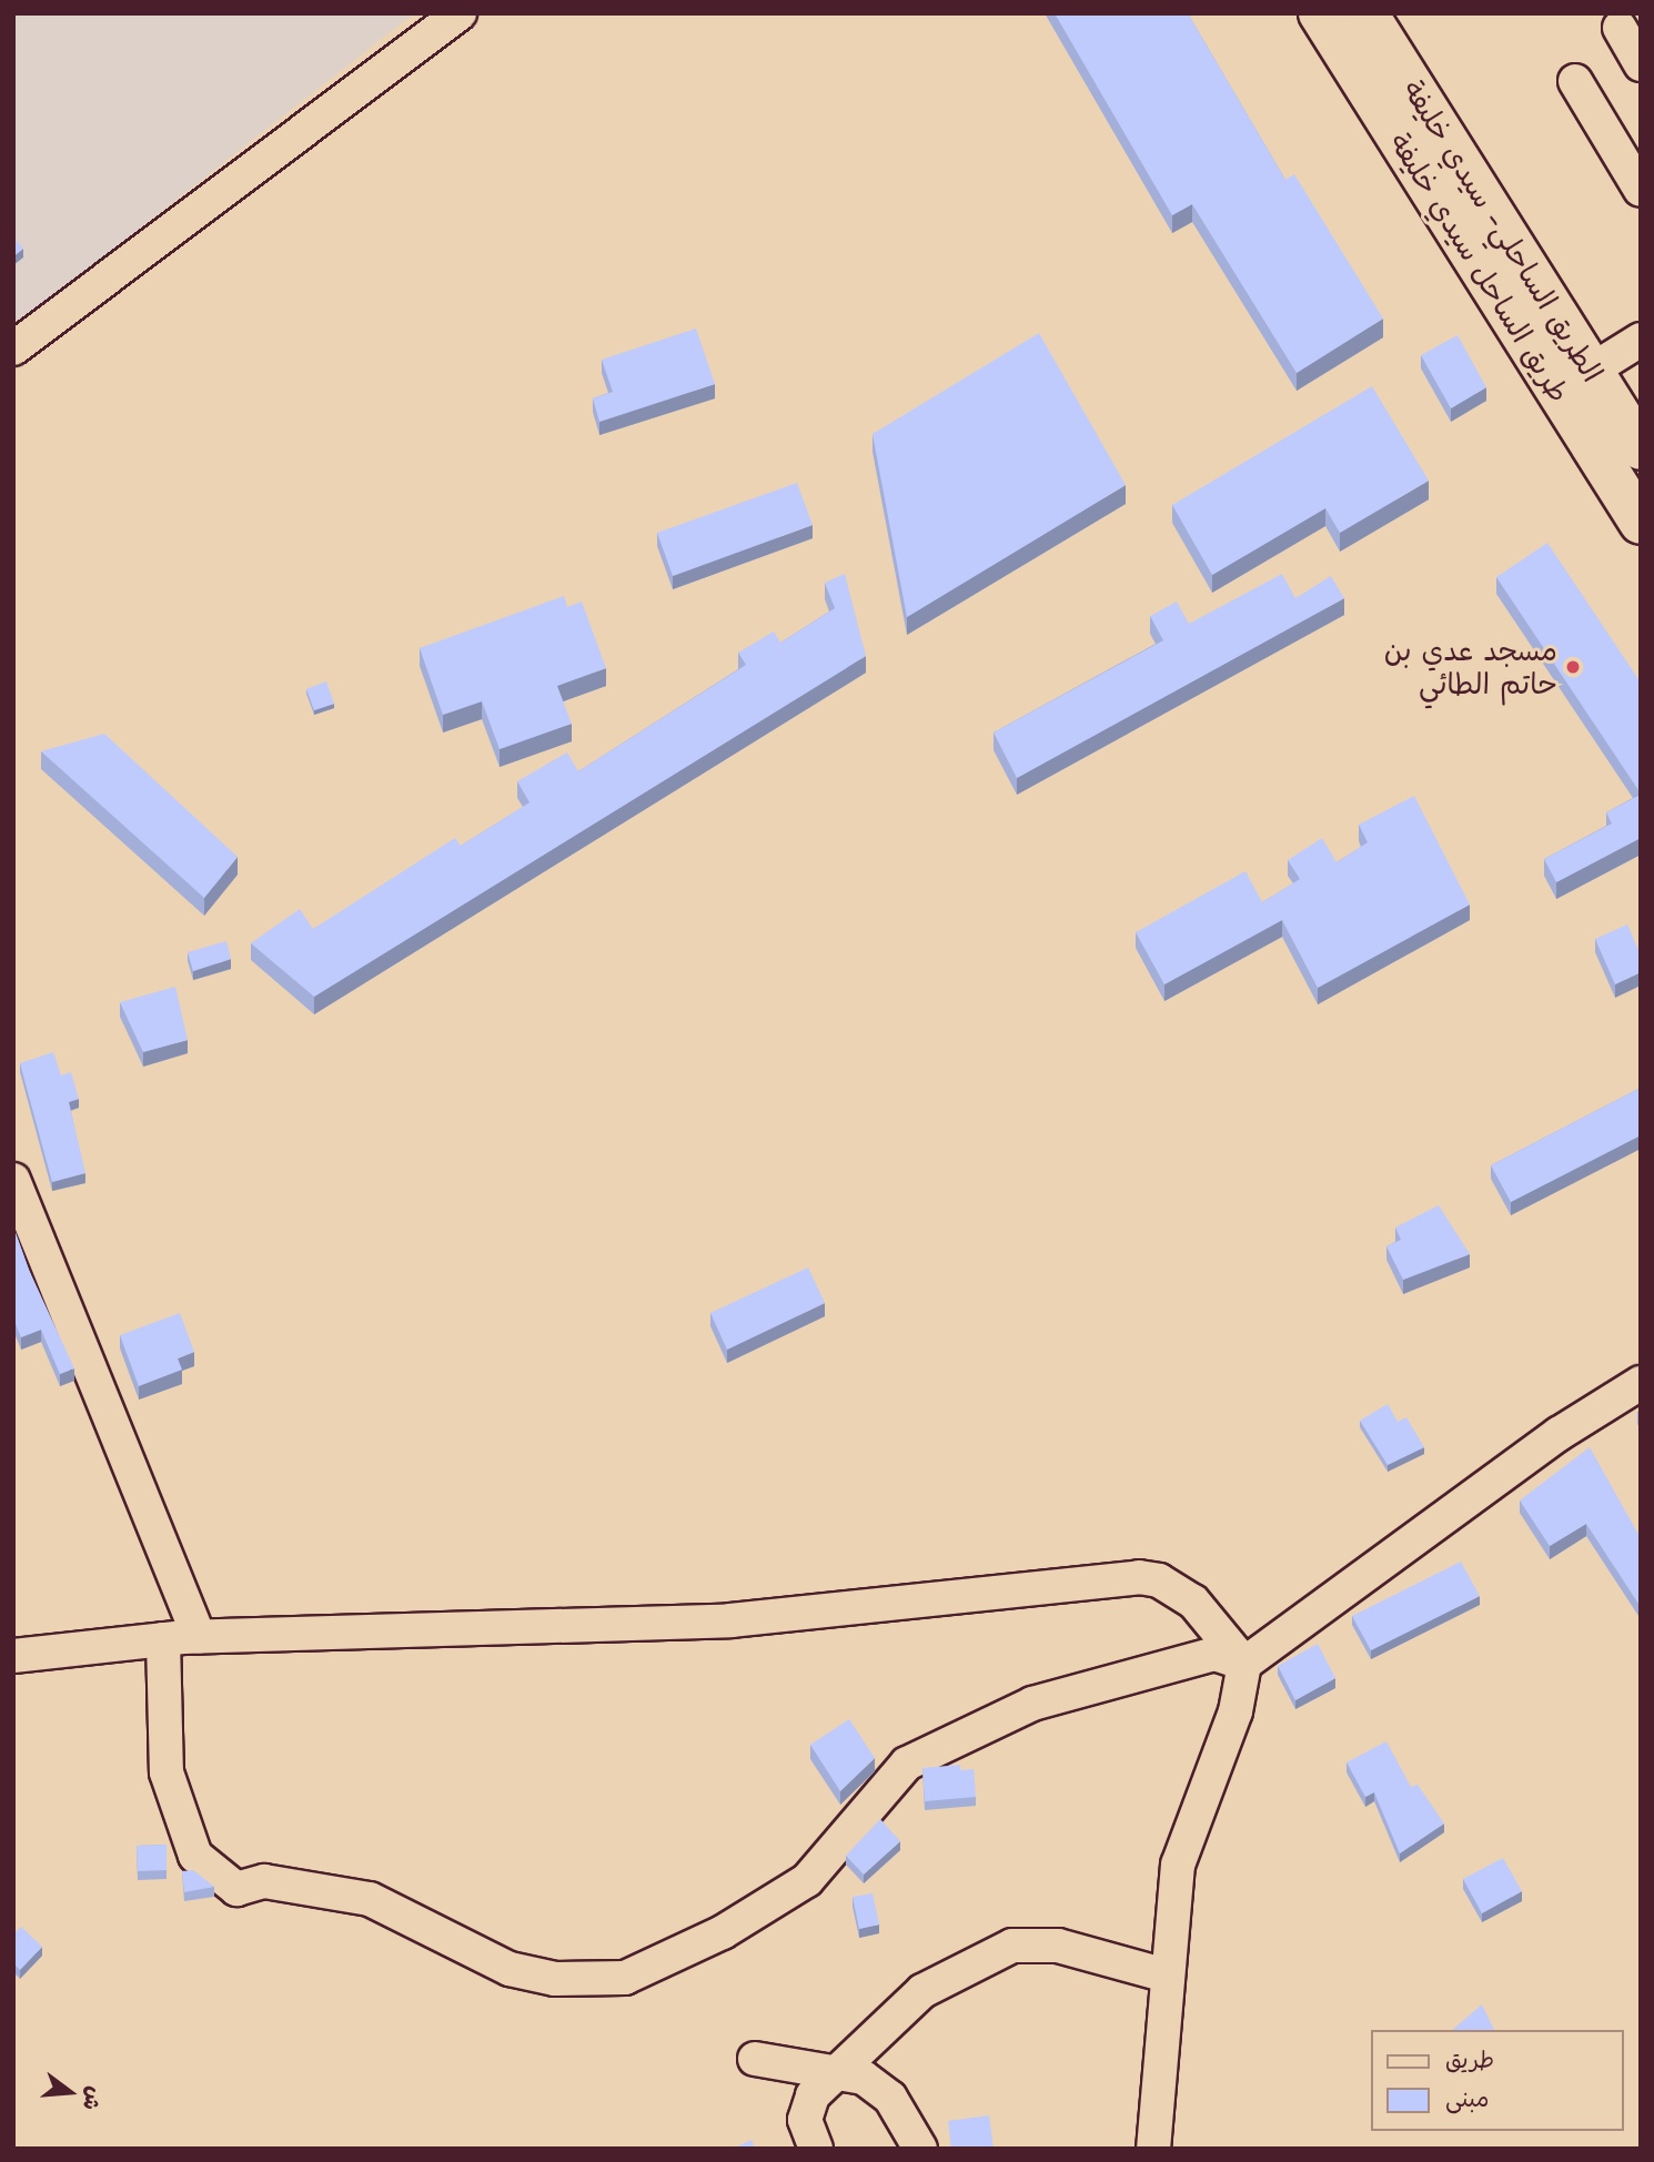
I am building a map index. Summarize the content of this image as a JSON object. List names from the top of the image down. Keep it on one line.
{"streets":{"highway":["الطريق الساحلي- سيدي خليفة","طريق الساحل سيدي خليفة"]},"places":["مسجد عدي بن حاتم الطائي"],"legend":["طريق","مبنى"],"north":"right"}
